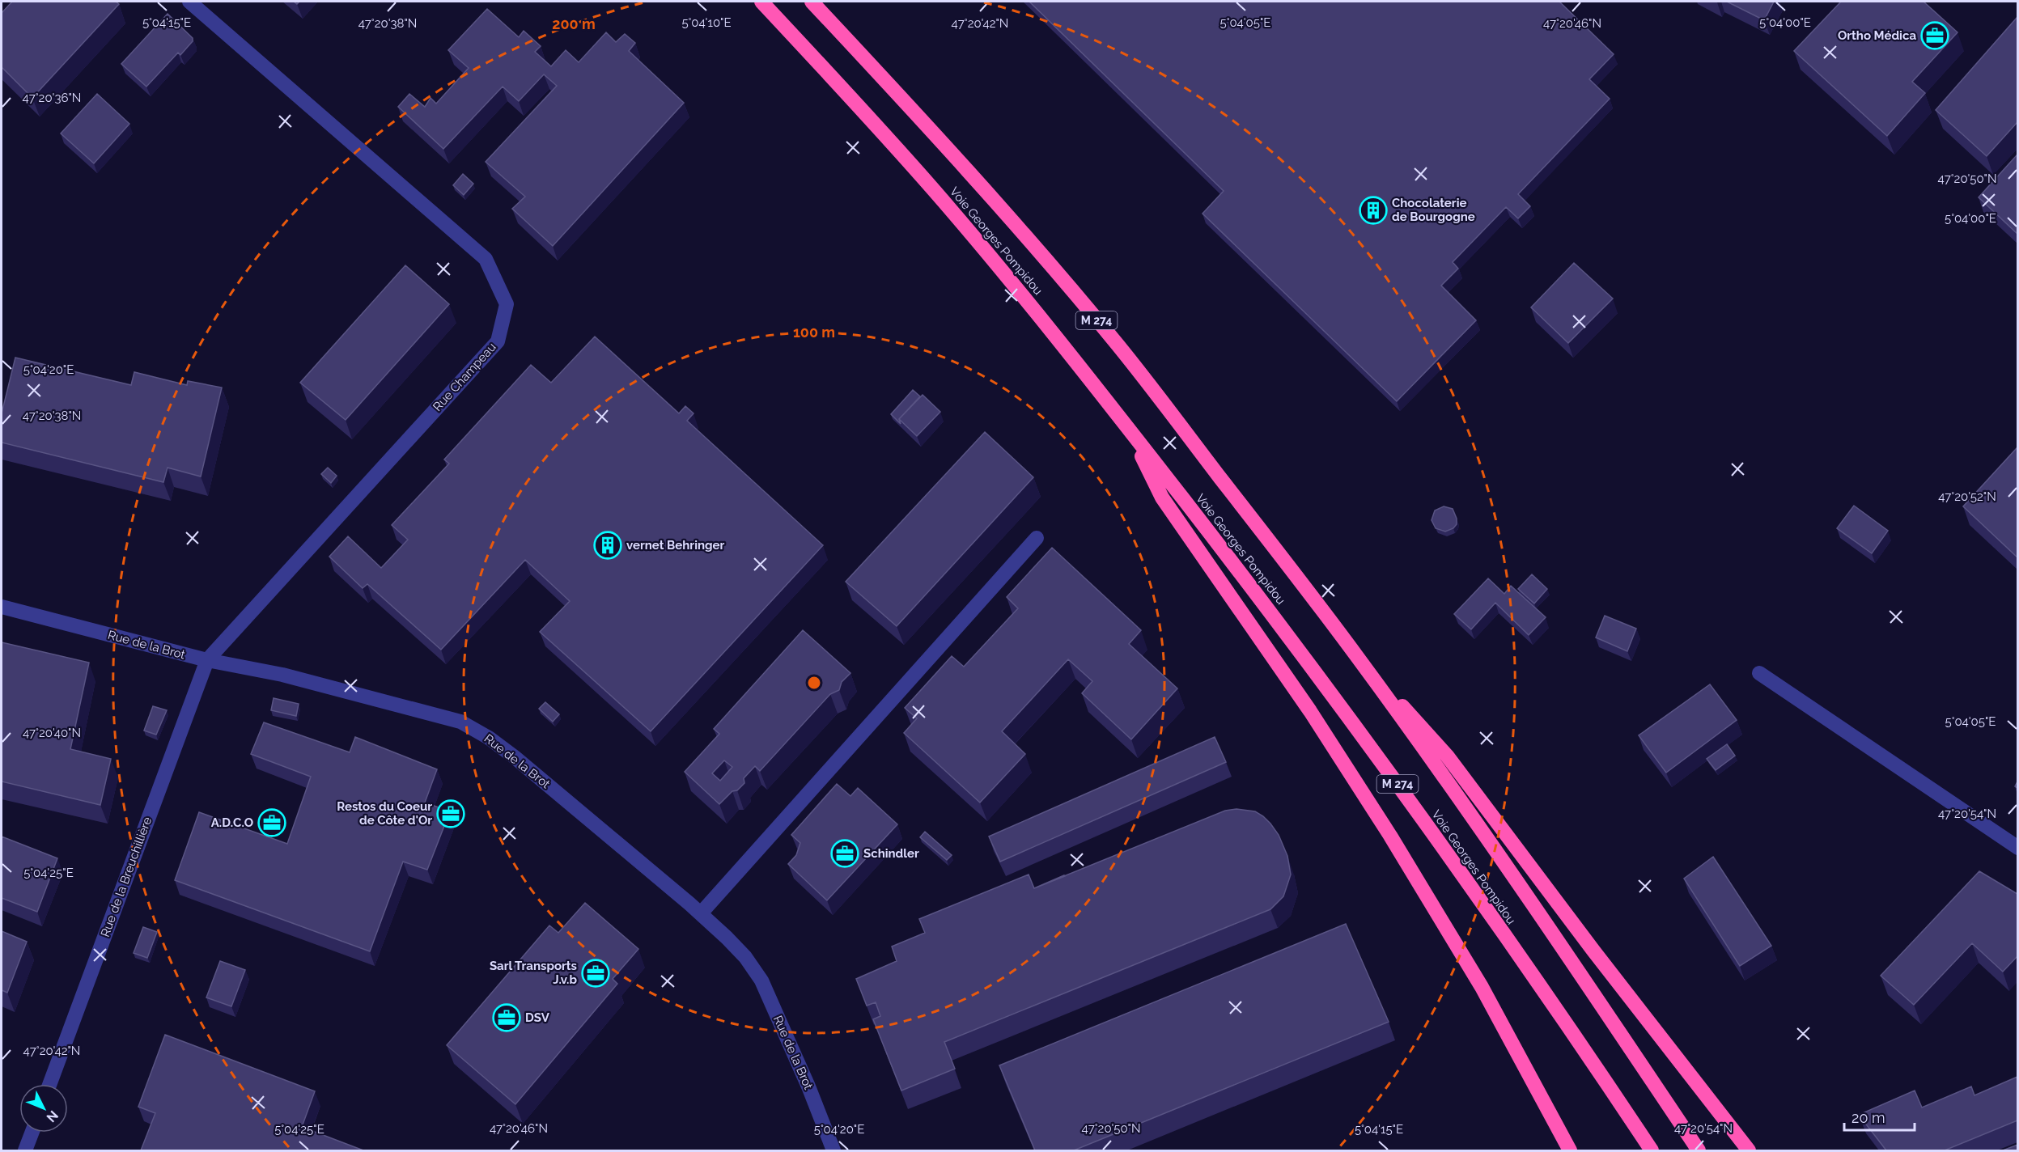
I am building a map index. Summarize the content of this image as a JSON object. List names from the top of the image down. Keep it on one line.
{"streets":{"highway":["Voie Georges Pompidou","M 274"],"street":["Rue Champeau","Rue de la Brot","Rue de la Breuchillière"]},"crossings":[["Rue Champeau","Rue de la Brot"],["Rue Champeau","Rue de la Breuchillière"],["Rue de la Brot","Rue de la Breuchillière"]],"places":{"office":["Ortho Médica","Restos du Coeur de Côte d'Or","A.D.C.O","Schindler","Sarl Transports J.v.b","DSV"],"building":["Chocolaterie de Bourgogne","vernet Behringer"]},"scale_bar":"20 m","north":"bottom right","coordinates":["5°04'15\"E","5°04'10\"E","5°04'05\"E","5°04'00\"E","47°20'38\"N","47°20'42\"N","47°20'46\"N","47°20'36\"N","47°20'50\"N","5°04'20\"E","47°20'52\"N","47°20'40\"N","47°20'54\"N","5°04'25\"E"],"rings":["200 m","100 m"]}
